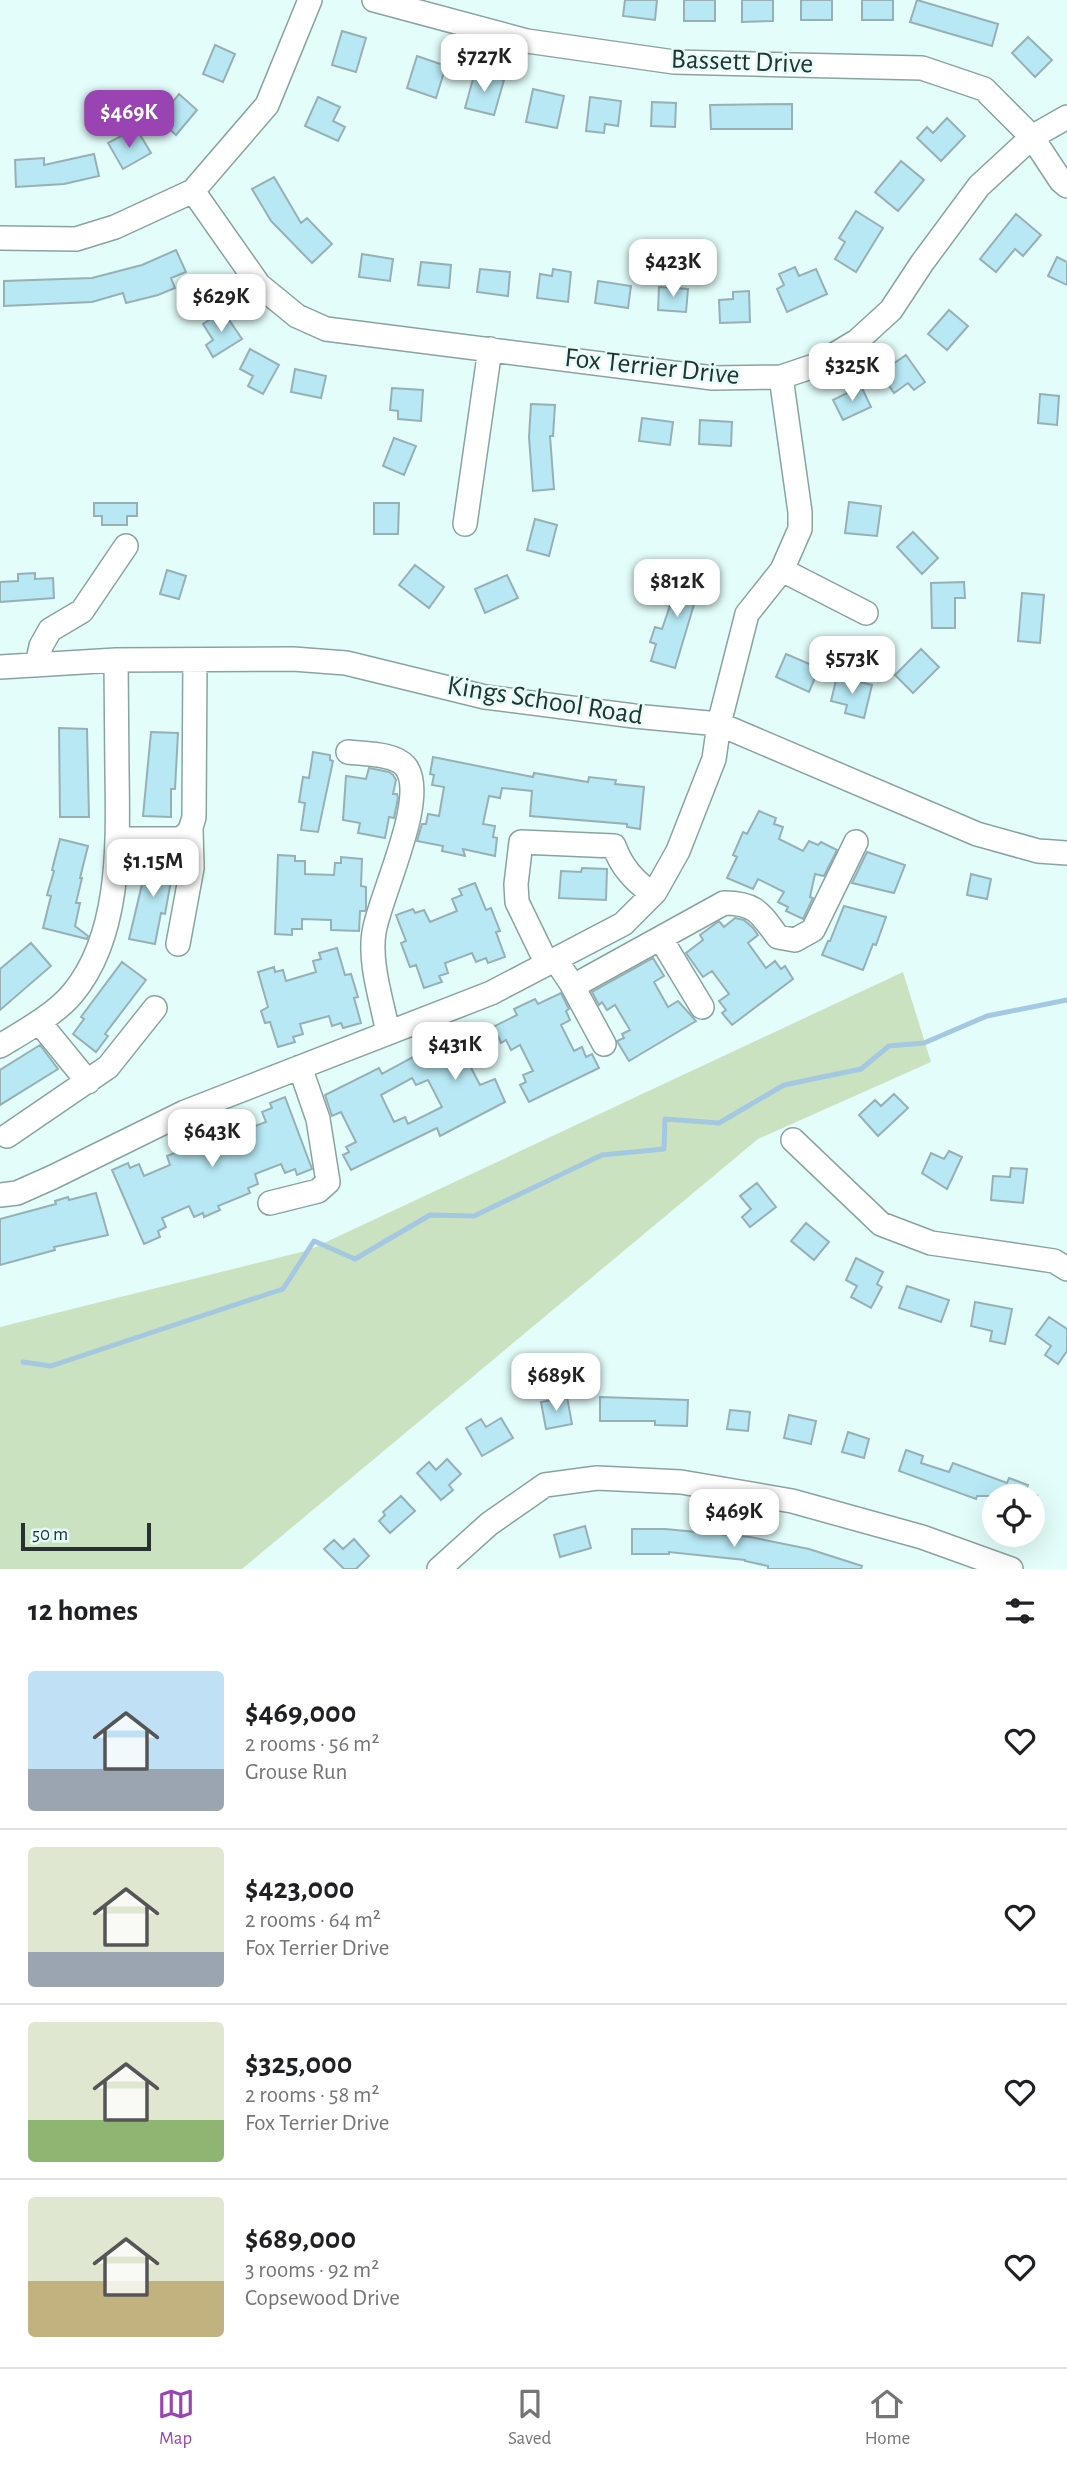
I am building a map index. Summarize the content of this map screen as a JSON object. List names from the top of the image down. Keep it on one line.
{"streets":{"street":["Bassett Drive","Fox Terrier Drive","Kings School Road"]},"crossings":[["Bassett Drive","Fox Terrier Drive"]],"scale_bar":"50 m","page":{"price":["$727K","$469K","$423K","$629K","$325K","$812K","$573K","$1.15M","$431K","$643K","$689K","$469K"],"scale":"50 m","heading":"12 homes","list":[{"name":"$469,000","note":"2 rooms · 56 m² · Grouse Run"},{"name":"$423,000","note":"2 rooms · 64 m² · Fox Terrier Drive"},{"name":"$325,000","note":"2 rooms · 58 m² · Fox Terrier Drive"},{"name":"$689,000","note":"3 rooms · 92 m² · Copsewood Drive"}],"tabs":["Map","Saved","Home"]}}
